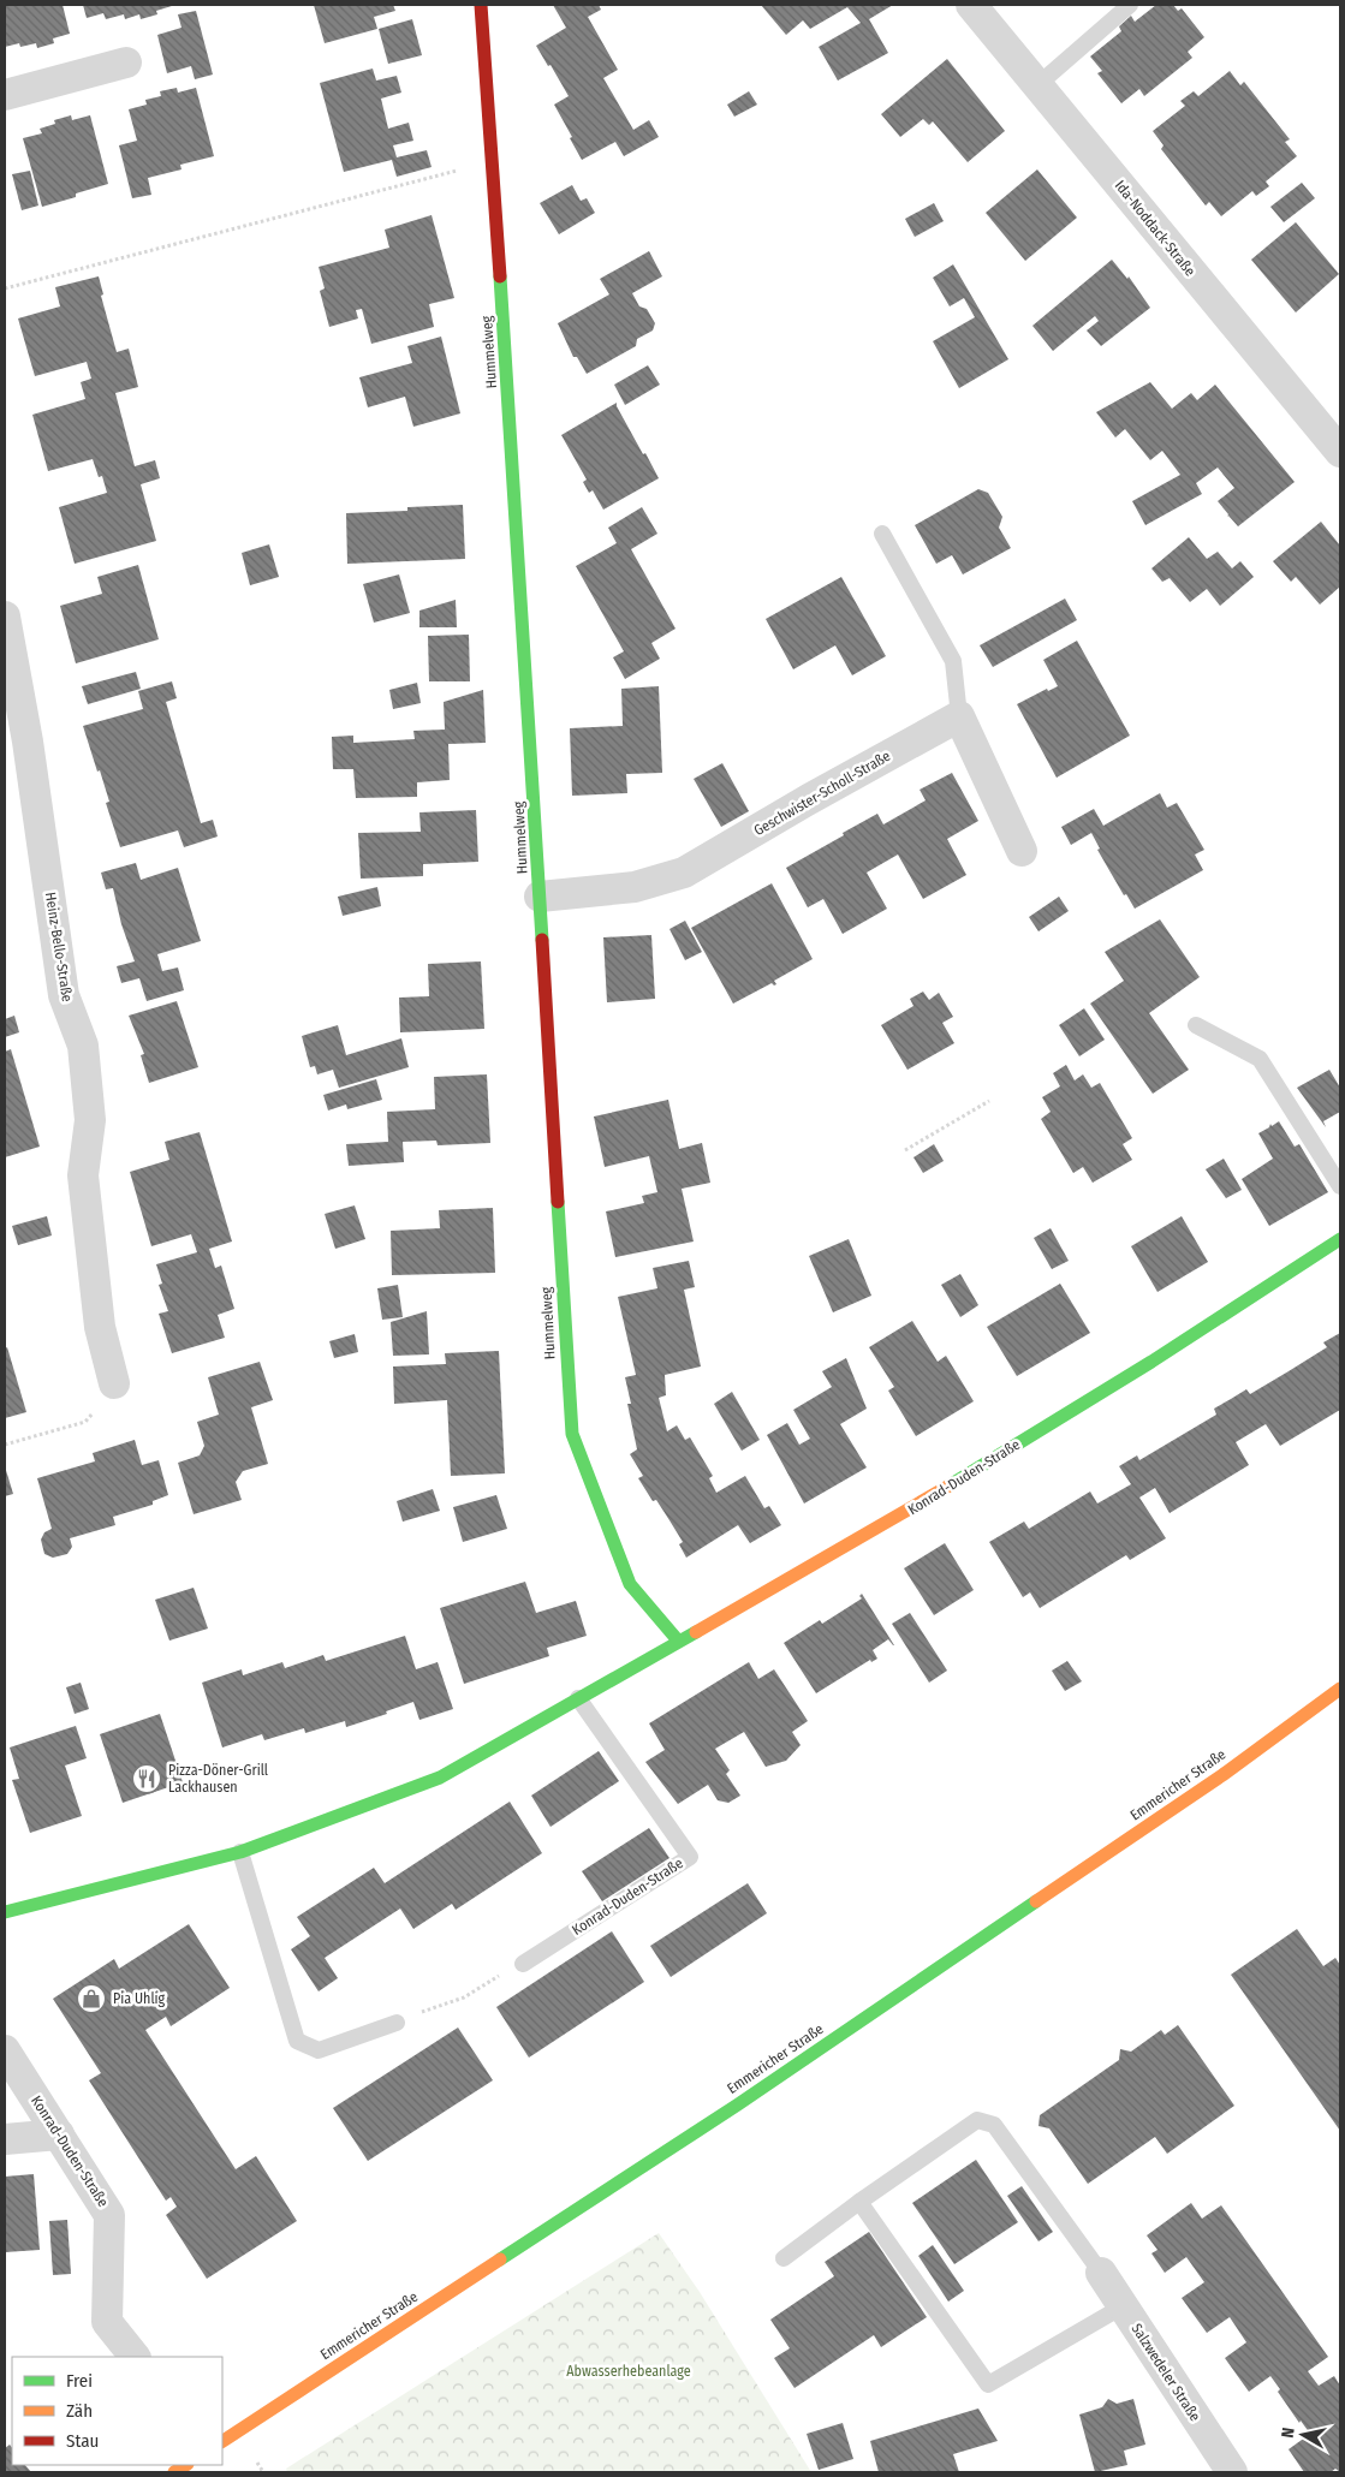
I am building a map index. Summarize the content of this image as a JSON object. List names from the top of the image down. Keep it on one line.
{"streets":{"street":["Ida-Noddack-Straße","Hummelweg","Geschwister-Scholl-Straße","Heinz-Bello-Straße","Konrad-Duden-Straße","Emmericher Straße","Salzwedeler Straße"]},"crossings":[["Hummelweg","Geschwister-Scholl-Straße"],["Hummelweg","Konrad-Duden-Straße"]],"parks":["Abwasserhebeanlage"],"places":{"restaurant":["Pizza-Döner-Grill Lackhausen"],"shop":["Pia Uhlig"]},"legend":["Frei","Zäh","Stau"],"north":"left"}
